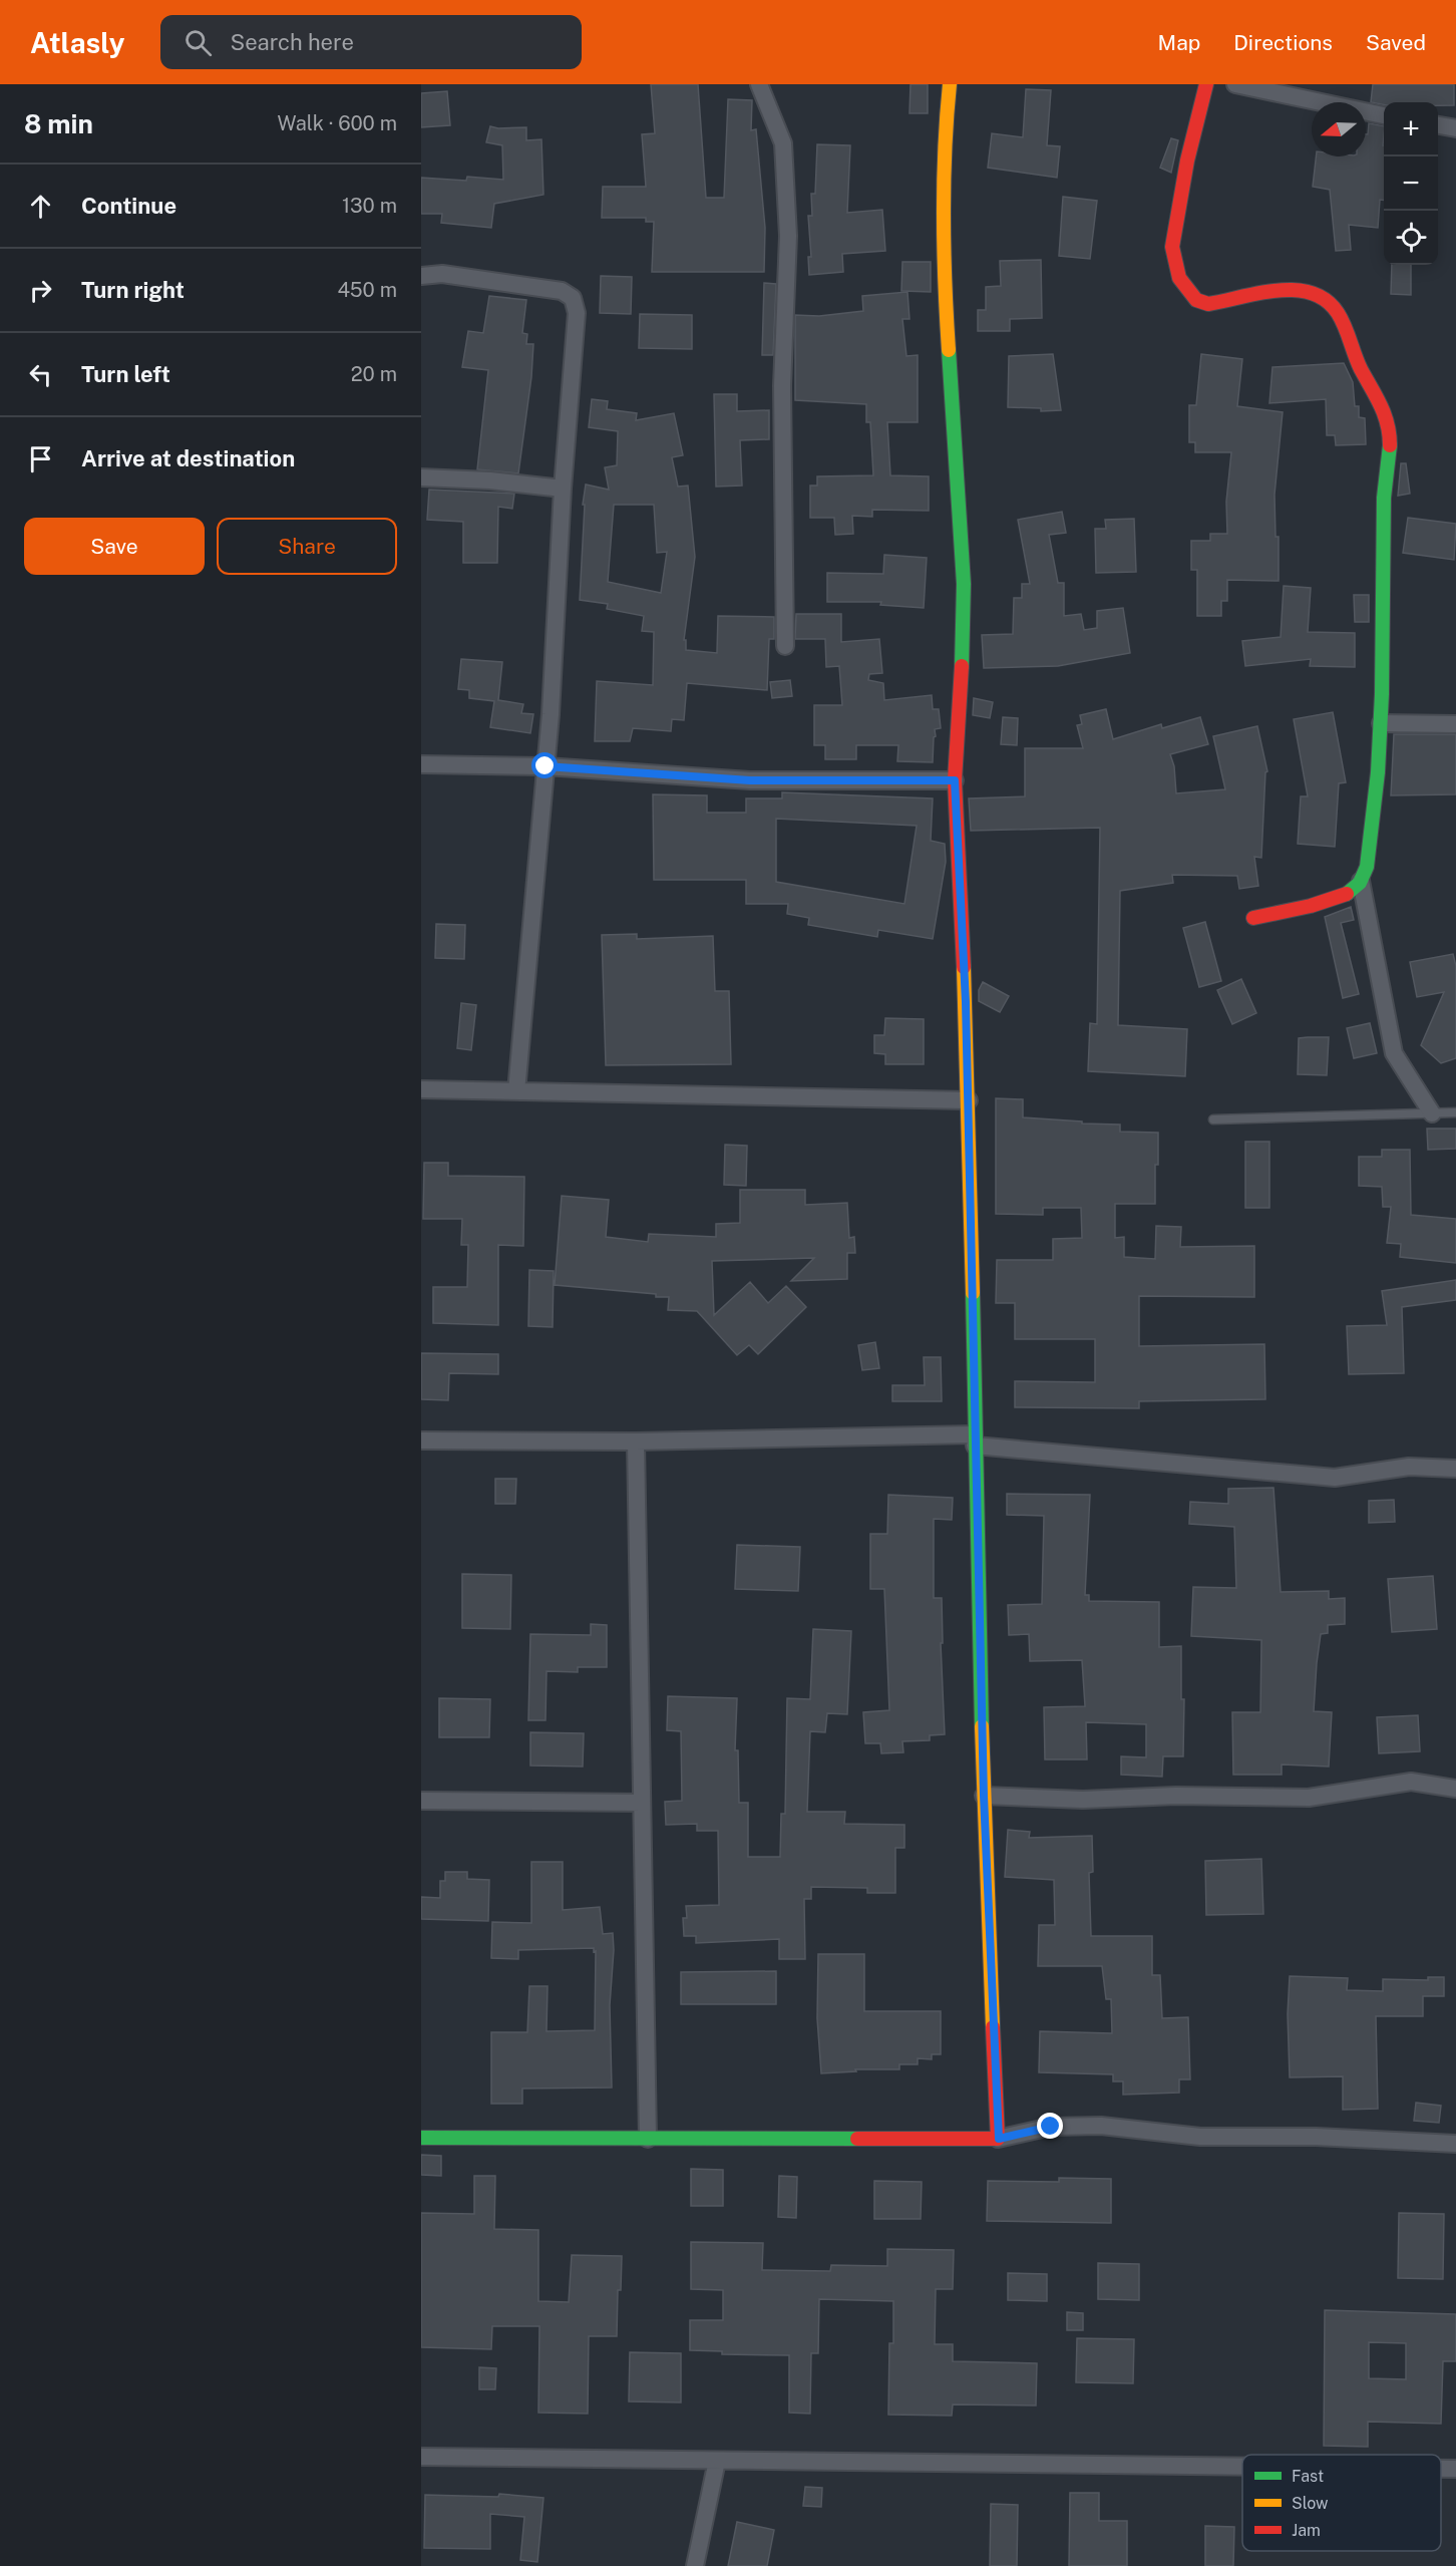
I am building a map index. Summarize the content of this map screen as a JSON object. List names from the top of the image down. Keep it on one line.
{"legend":["Fast","Slow","Jam"],"north":"left","page":{"header":"Atlasly","search":"Search here","nav":["Map","Directions","Saved"],"heading":["8 min","Walk · 600 m"],"map_buttons":["+","−"],"list":[["Continue","130 m"],["Turn right","450 m"],["Turn left","20 m"],"Arrive at destination"],"buttons":["Save","Share"]}}
